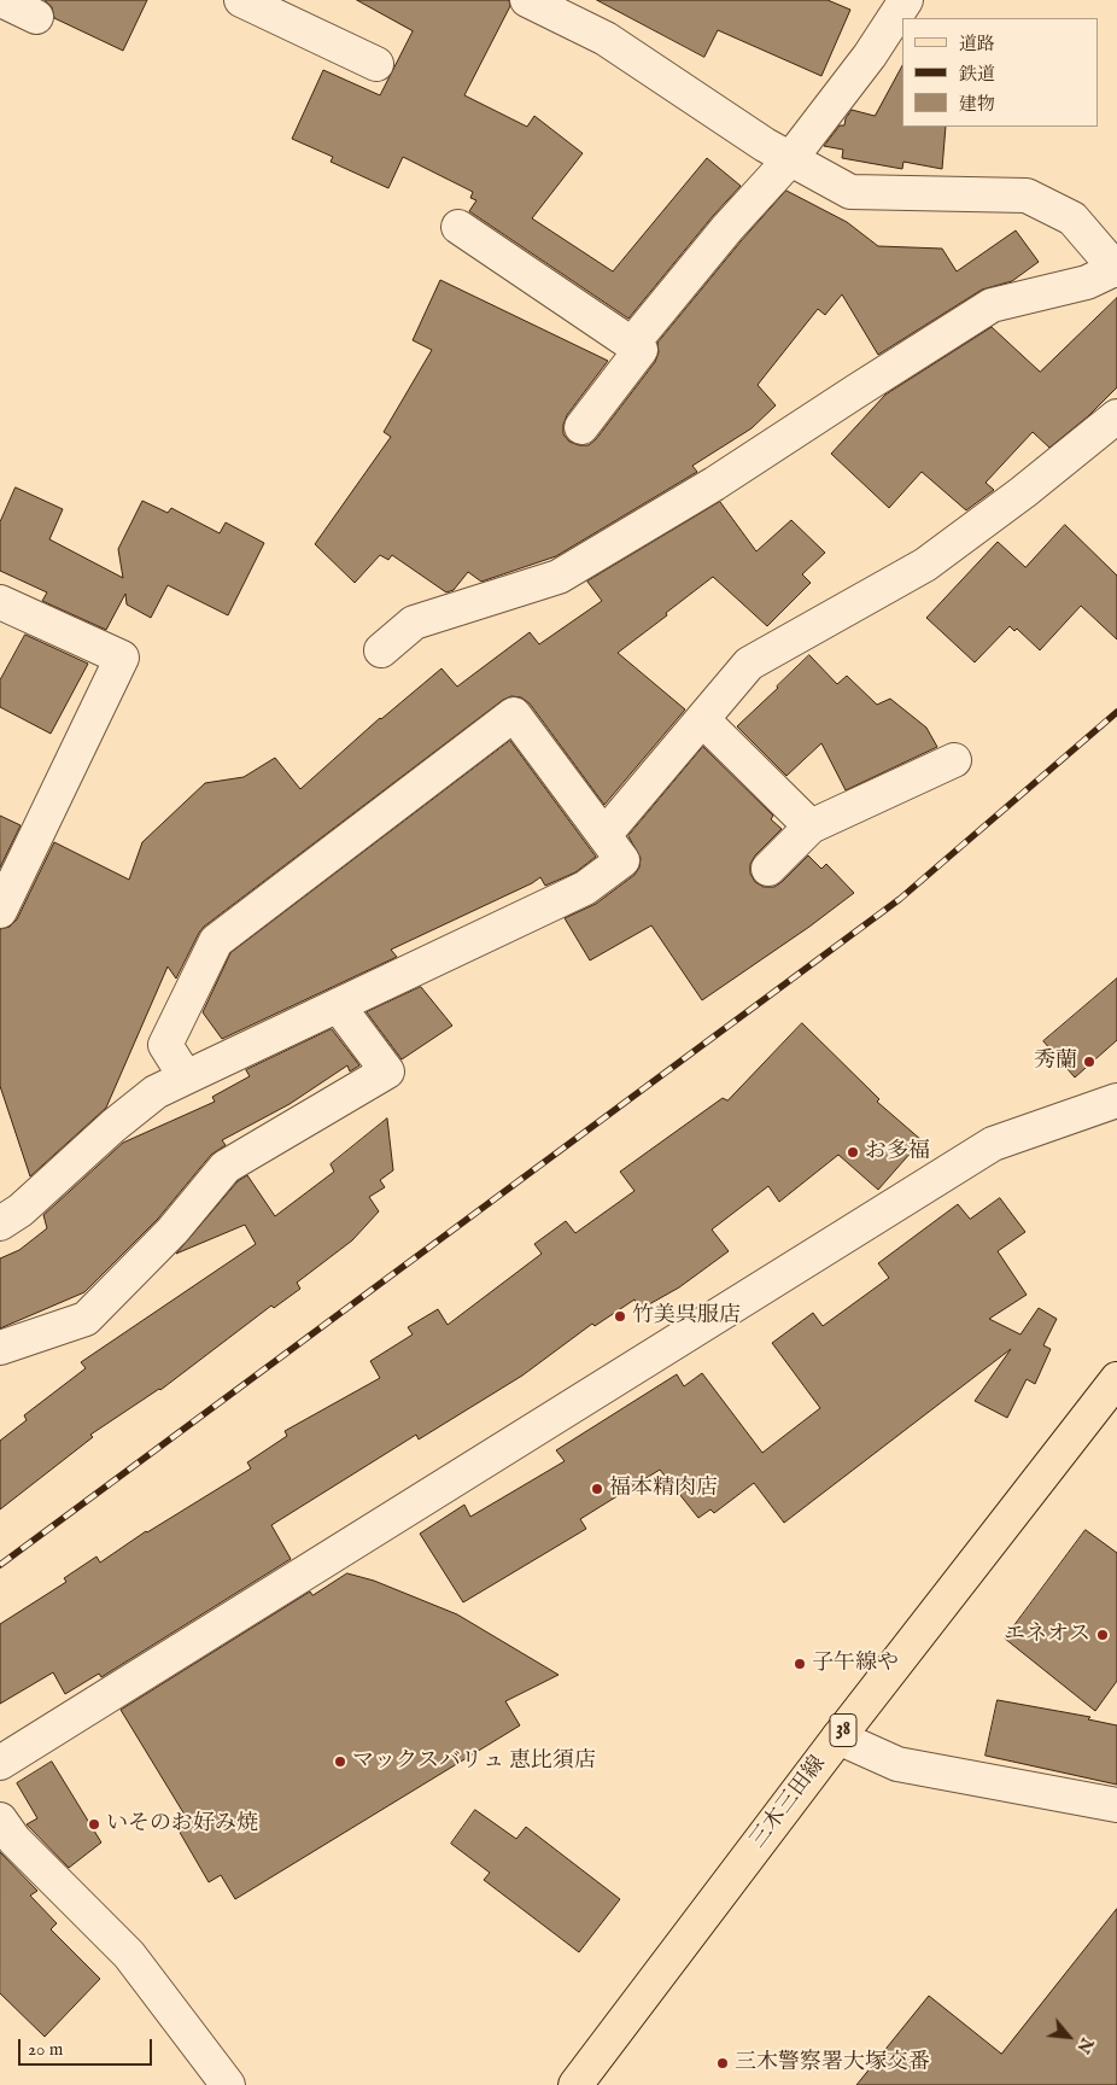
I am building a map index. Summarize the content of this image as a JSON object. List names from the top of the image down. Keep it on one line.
{"streets":{"main road":["38","三木三田線"]},"places":["秀蘭","お多福","竹美呉服店","福本精肉店","エネオス","子午線や","マックスバリュ 恵比須店","いそのお好み焼","三木警察署大塚交番"],"legend":["道路","鉄道","建物"],"scale_bar":"20 m","north":"bottom right"}
